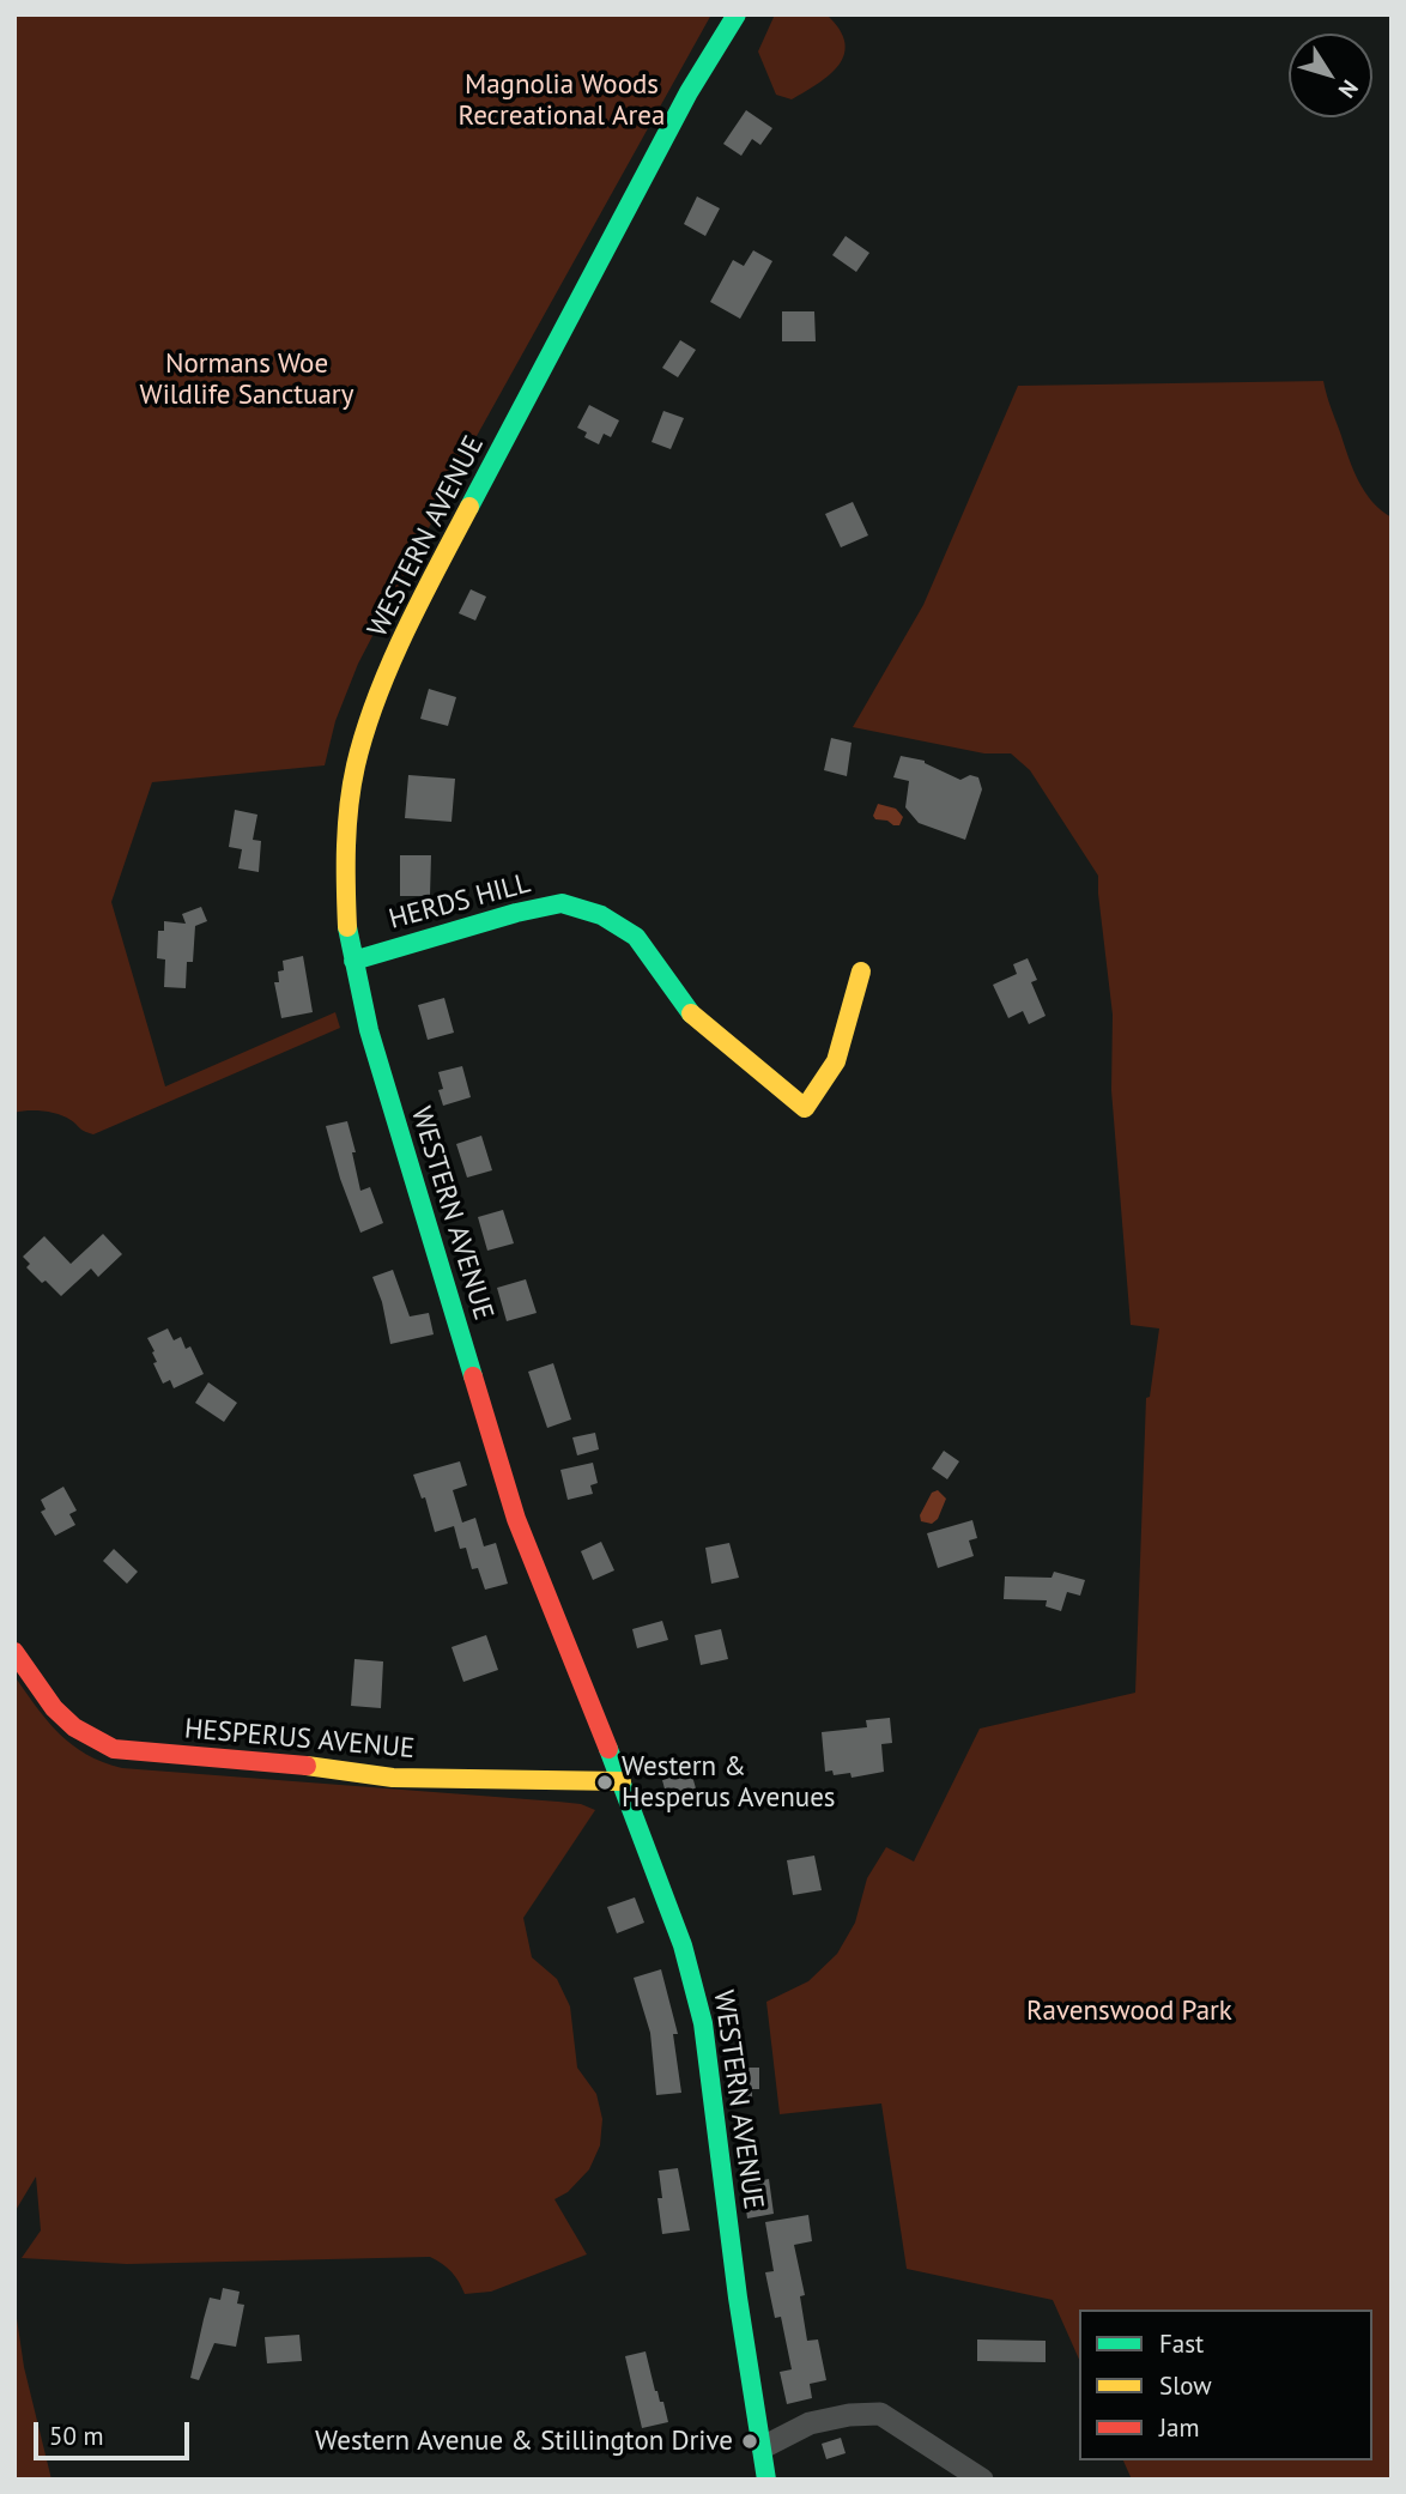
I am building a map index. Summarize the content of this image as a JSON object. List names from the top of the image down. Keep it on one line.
{"streets":{"main road":["WESTERN AVENUE","HERDS HILL","HESPERUS AVENUE"]},"crossings":[["WESTERN AVENUE","HERDS HILL"],["WESTERN AVENUE","HESPERUS AVENUE"]],"parks":["Magnolia Woods Recreational Area","Normans Woe Wildlife Sanctuary","Ravenswood Park"],"places":["Western & Hesperus Avenues","Western Avenue & Stillington Drive"],"legend":["Fast","Slow","Jam"],"scale_bar":"50 m","north":"bottom right"}
